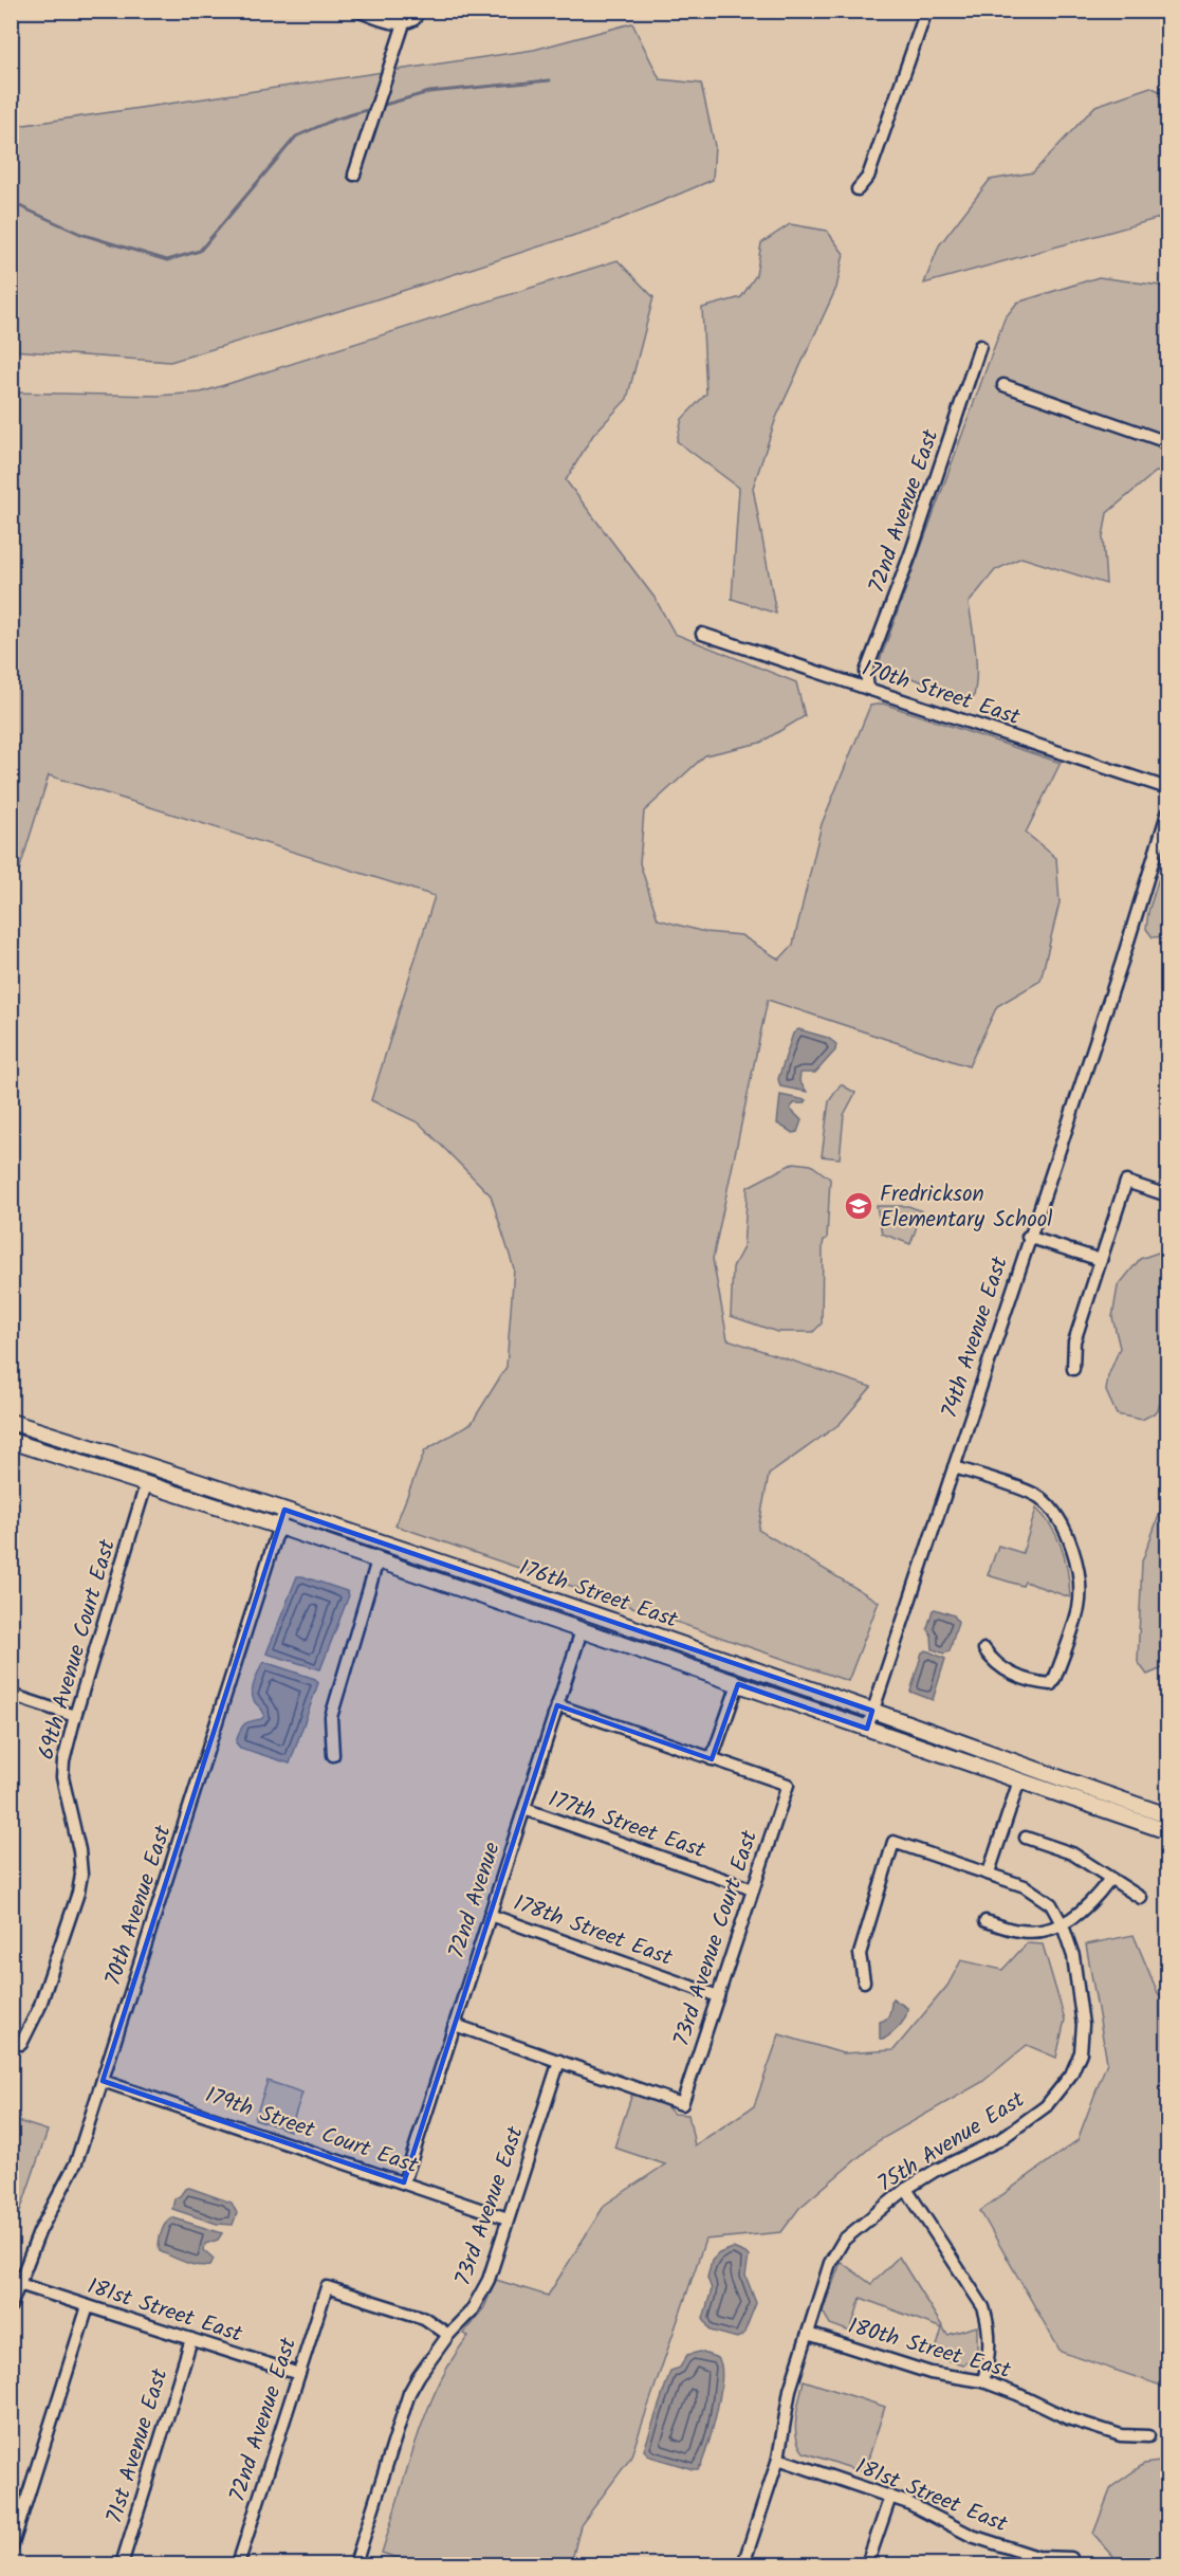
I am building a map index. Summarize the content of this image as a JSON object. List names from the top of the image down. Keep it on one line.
{"streets":{"main road":["176th Street East"],"street":["72nd Avenue East","170th Street East","74th Avenue East","69th Avenue Court East","177th Street East","72nd Avenue","70th Avenue East","178th Street East","73rd Avenue Court East","179th Street Court East","75th Avenue East","73rd Avenue East","181st Street East","180th Street East","71st Avenue East"]},"crossings":[["72nd Avenue East","170th Street East"],["72nd Avenue East","73rd Avenue East"],["72nd Avenue East","181st Street East"],["74th Avenue East","176th Street East"],["176th Street East","69th Avenue Court East"],["176th Street East","72nd Avenue"],["176th Street East","70th Avenue East"],["177th Street East","72nd Avenue"],["177th Street East","73rd Avenue Court East"],["72nd Avenue","178th Street East"],["72nd Avenue","179th Street Court East"],["70th Avenue East","179th Street Court East"],["70th Avenue East","181st Street East"],["178th Street East","73rd Avenue Court East"],["73rd Avenue Court East","73rd Avenue East"],["179th Street Court East","73rd Avenue East"],["75th Avenue East","181st Street East"],["75th Avenue East","180th Street East"],["181st Street East","71st Avenue East"]],"places":{"school or university":["Fredrickson Elementary School"]}}
